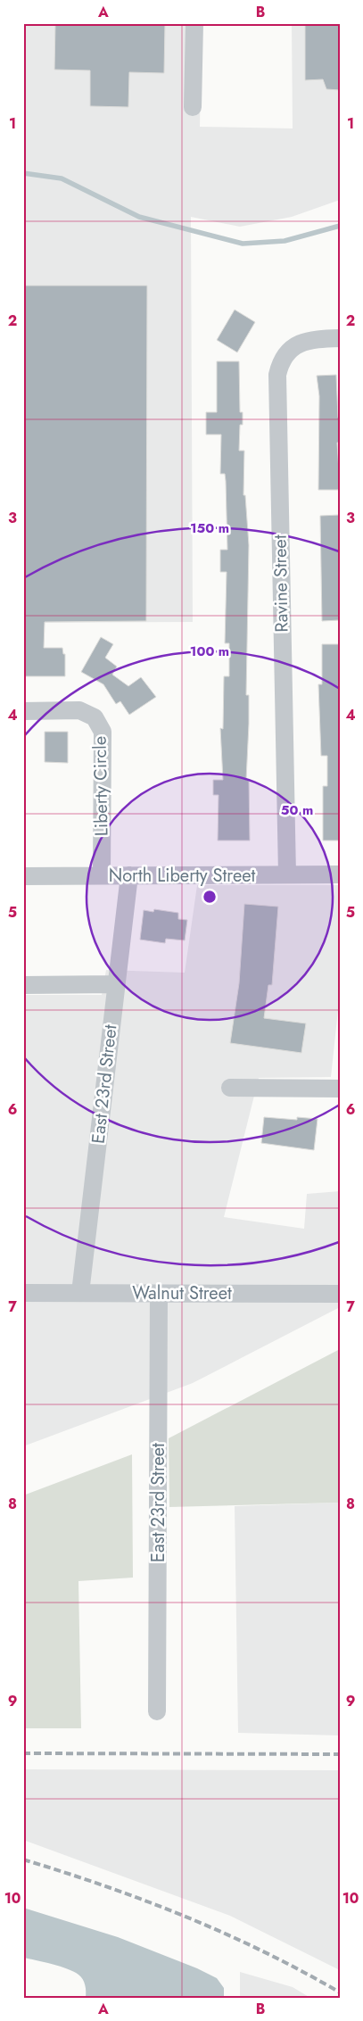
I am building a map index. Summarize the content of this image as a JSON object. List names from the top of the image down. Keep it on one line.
{"streets":{"street":["Ravine Street","Liberty Circle","North Liberty Street","East 23rd Street","Walnut Street"]},"crossings":[["Ravine Street","North Liberty Street"],["Liberty Circle","North Liberty Street"],["North Liberty Street","East 23rd Street"],["East 23rd Street","Walnut Street"]],"grid":{"columns":["A","B"],"rows":["1","2","3","4","5","6","7","8","9","10"]},"rings":["150 m","100 m","50 m"]}
